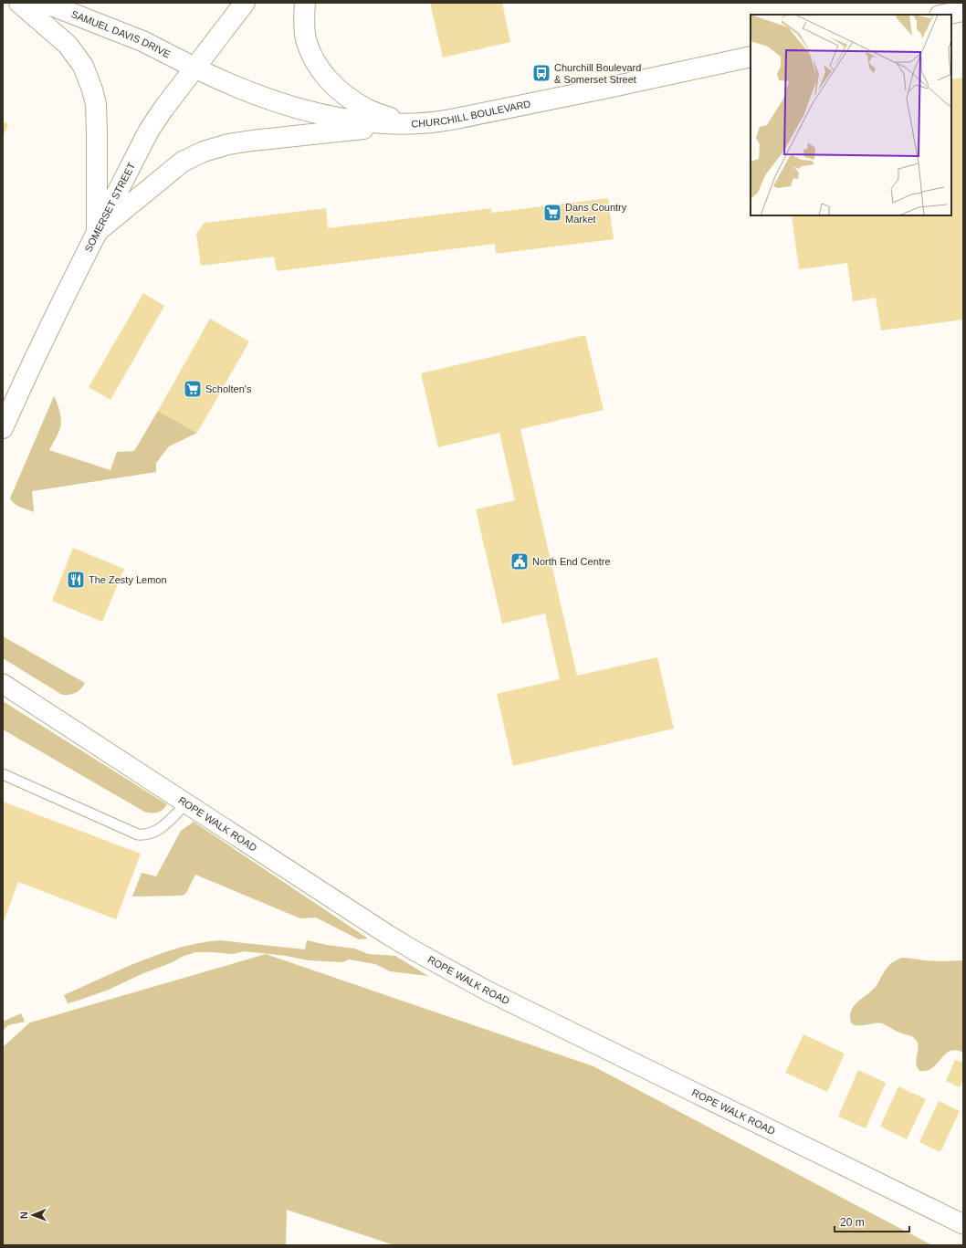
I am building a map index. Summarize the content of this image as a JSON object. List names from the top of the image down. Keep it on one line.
{"streets":{"street":["SAMUEL DAVIS DRIVE","CHURCHILL BOULEVARD","SOMERSET STREET","ROPE WALK ROAD"]},"crossings":[["SAMUEL DAVIS DRIVE","CHURCHILL BOULEVARD"],["SAMUEL DAVIS DRIVE","SOMERSET STREET"],["CHURCHILL BOULEVARD","SOMERSET STREET"]],"places":{"bus stop":["Churchill Boulevard & Somerset Street"],"supermarket":["Dans Country Market","Scholten's"],"public building":["North End Centre"],"restaurant":["The Zesty Lemon"]},"scale_bar":"20 m","north":"left"}
